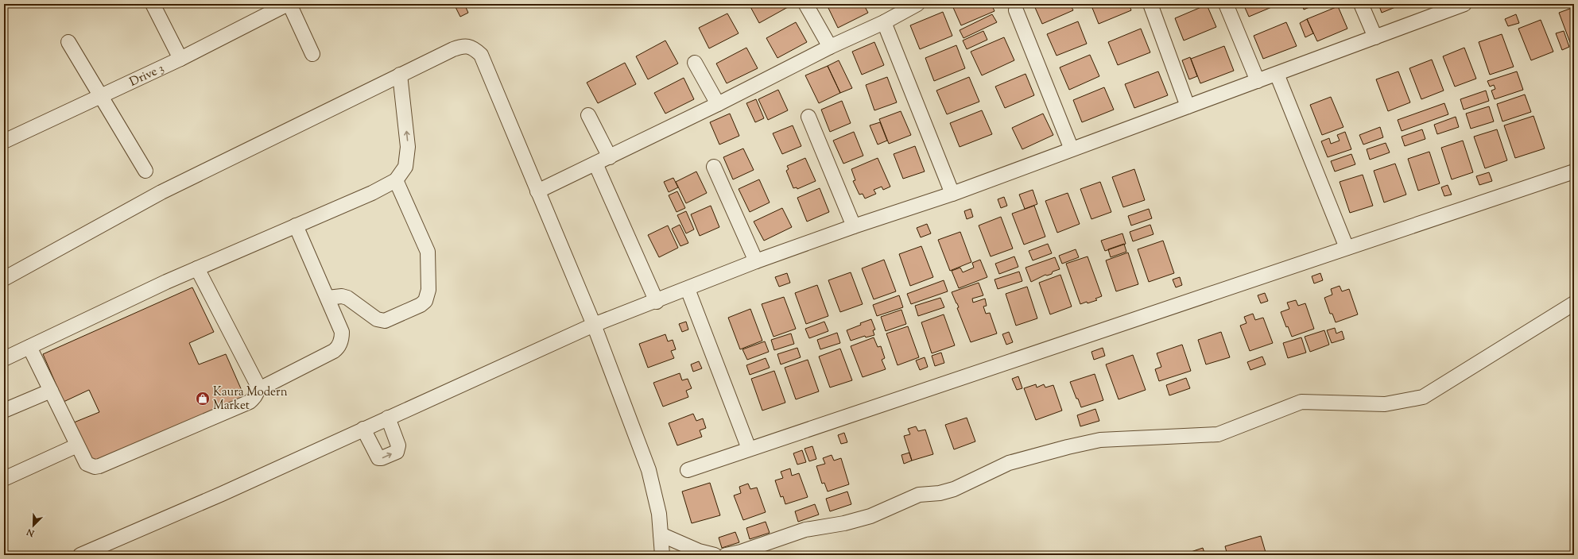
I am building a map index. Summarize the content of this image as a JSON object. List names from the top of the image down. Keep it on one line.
{"streets":{"street":["Drive 3"]},"places":{"shop":["Kaura Modern Market"]},"north":"bottom left"}
